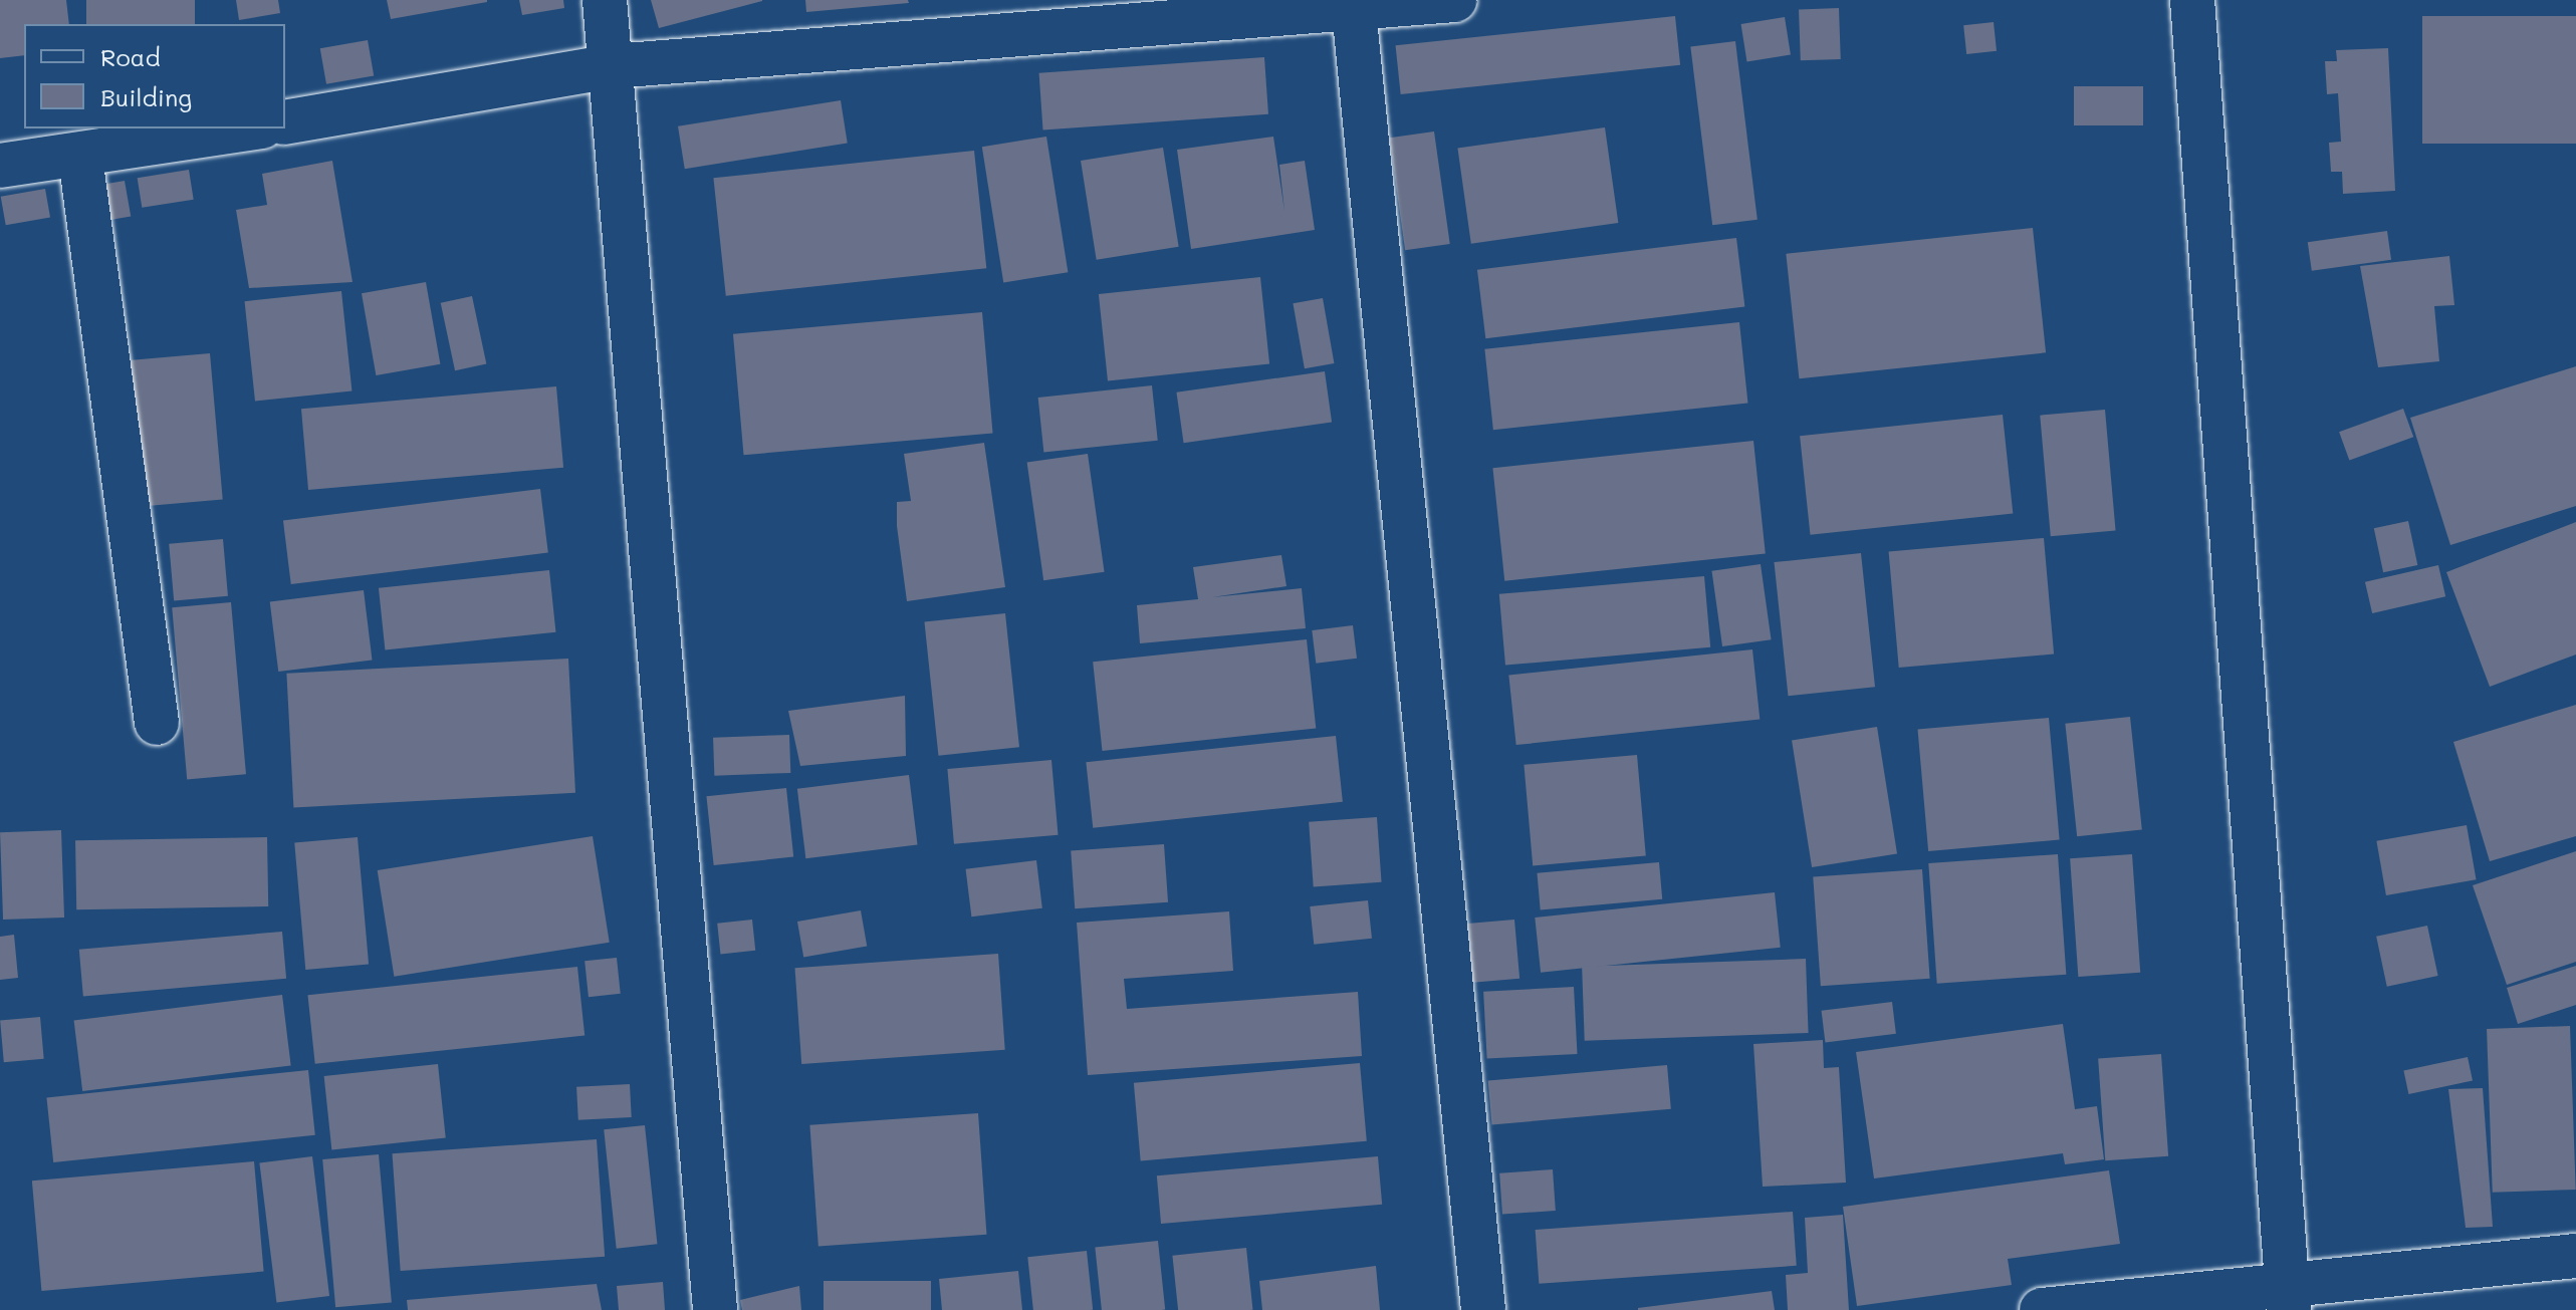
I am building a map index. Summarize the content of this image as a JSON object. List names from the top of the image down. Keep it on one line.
{"legend":["Road","Building"]}
